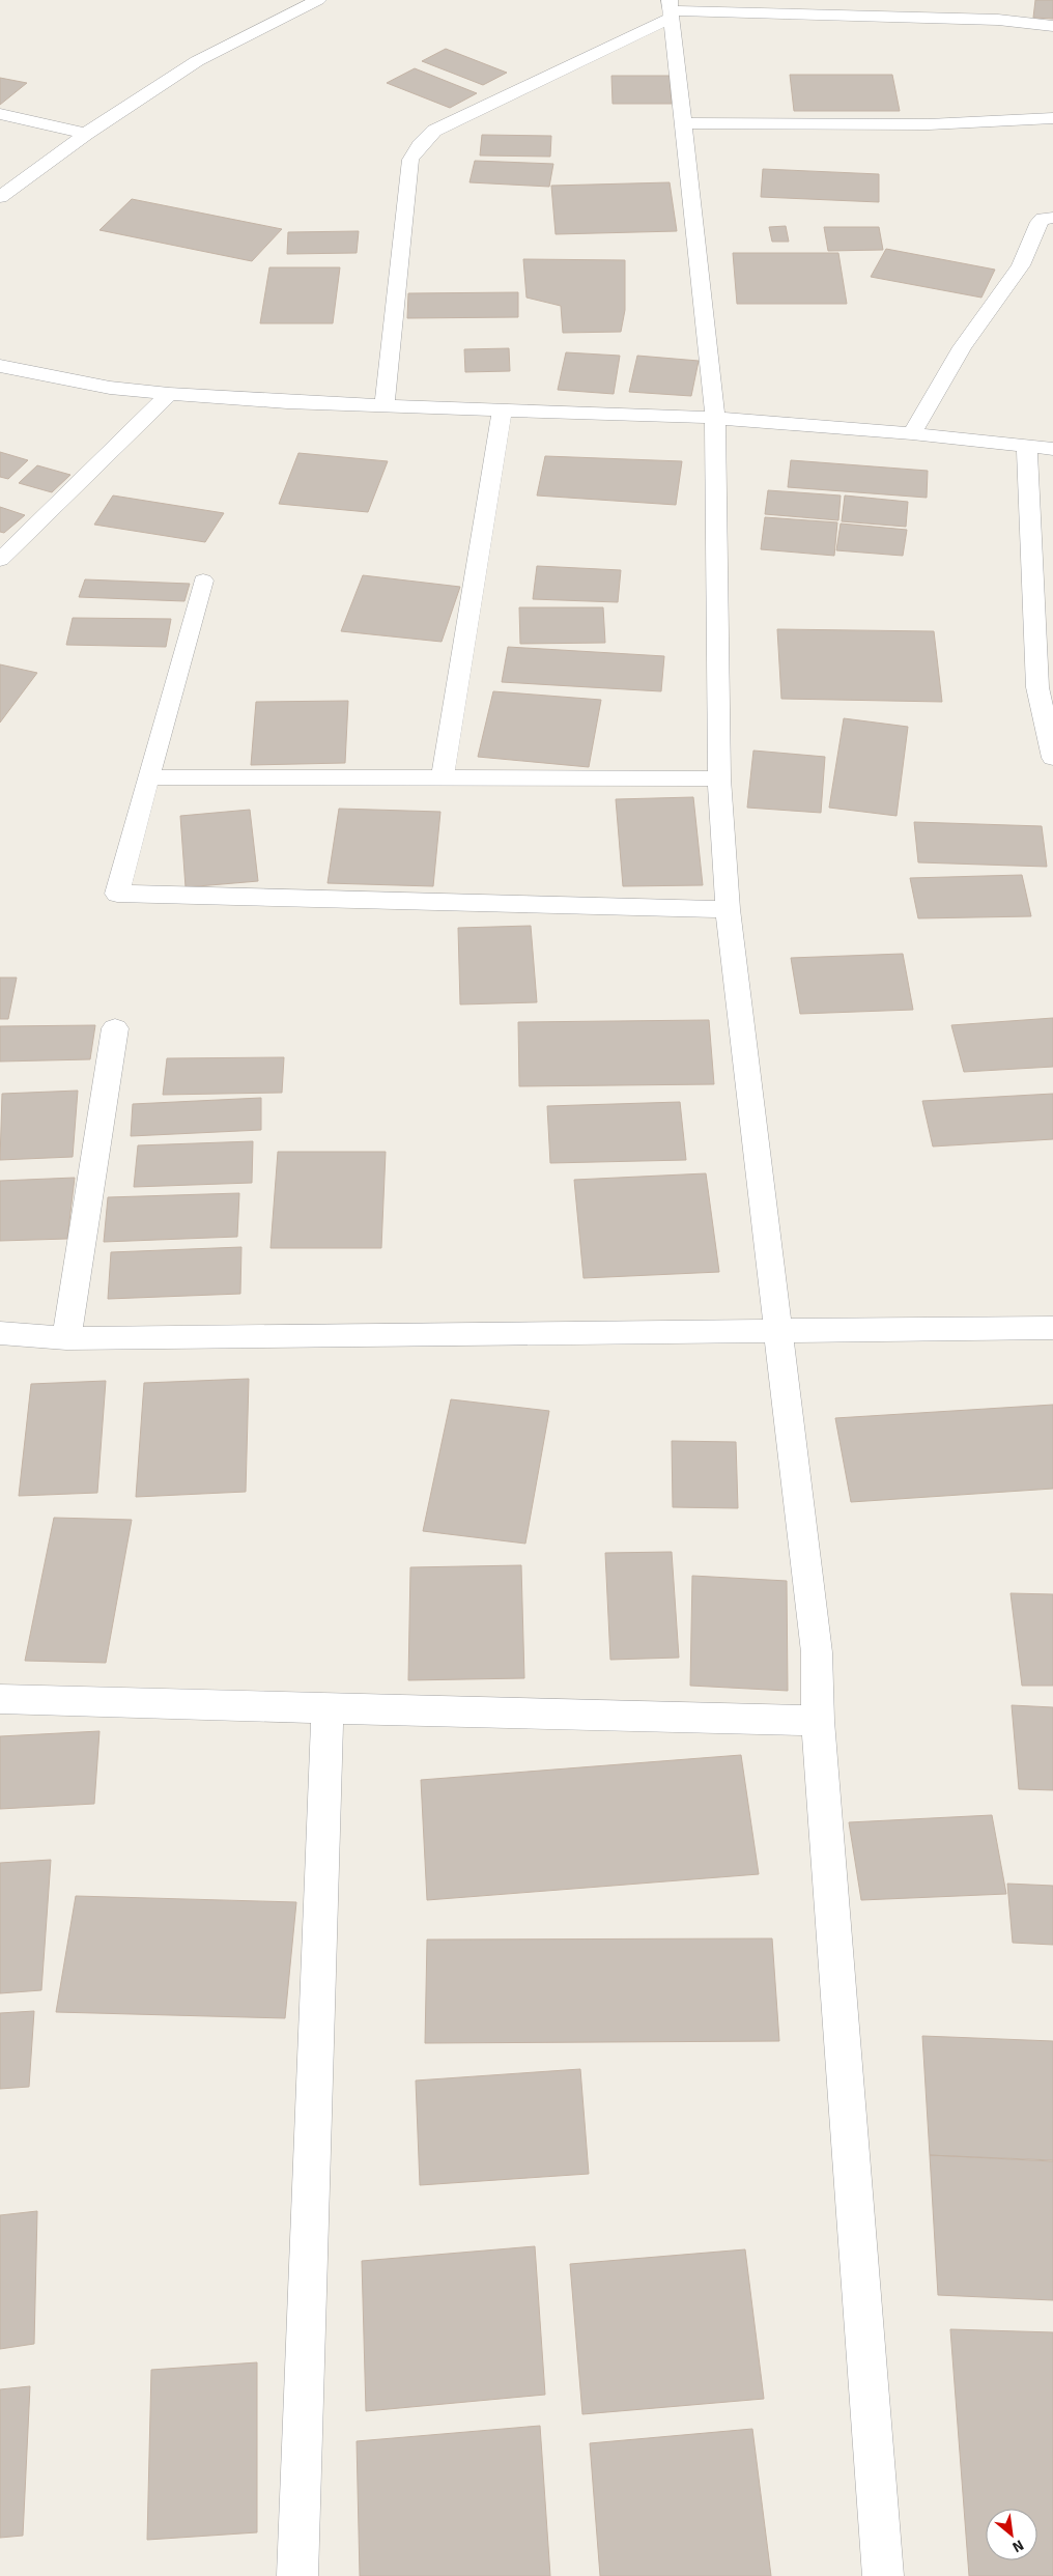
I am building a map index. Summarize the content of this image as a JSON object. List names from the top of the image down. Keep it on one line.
{"north":"bottom right"}
